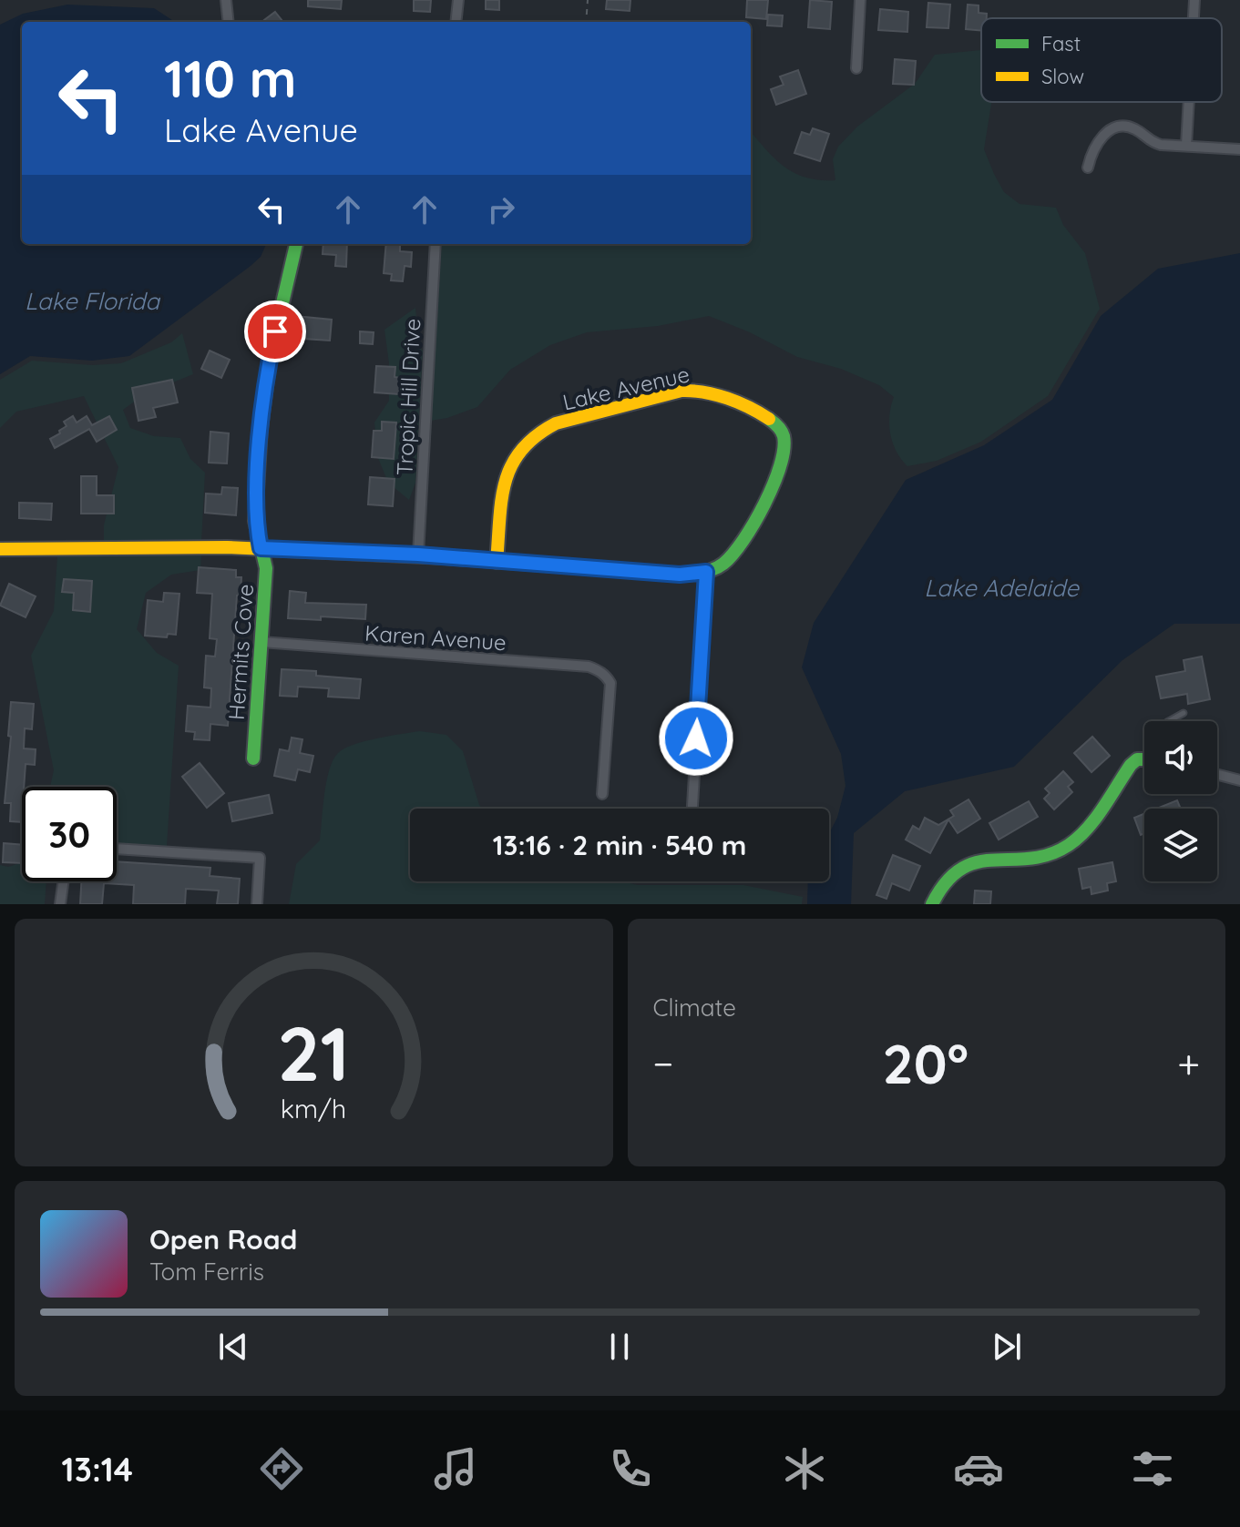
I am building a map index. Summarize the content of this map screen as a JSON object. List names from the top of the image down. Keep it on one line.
{"streets":{"street":["Lake Avenue","Tropic Hill Drive","Karen Avenue","Hermits Cove"]},"crossings":[["Karen Avenue","Hermits Cove"]],"water":["Lake Florida","Lake Adelaide"],"legend":["Fast","Slow"],"page":{"turn":["110 m","Lake Avenue"],"limit":"30","trip":"13:16 · 2 min · 540 m","tile":"Climate","heat":["−","20°","+"],"song":["Open Road","Tom Ferris"],"tabs":"13:14","gauge":["21","km/h"]}}
